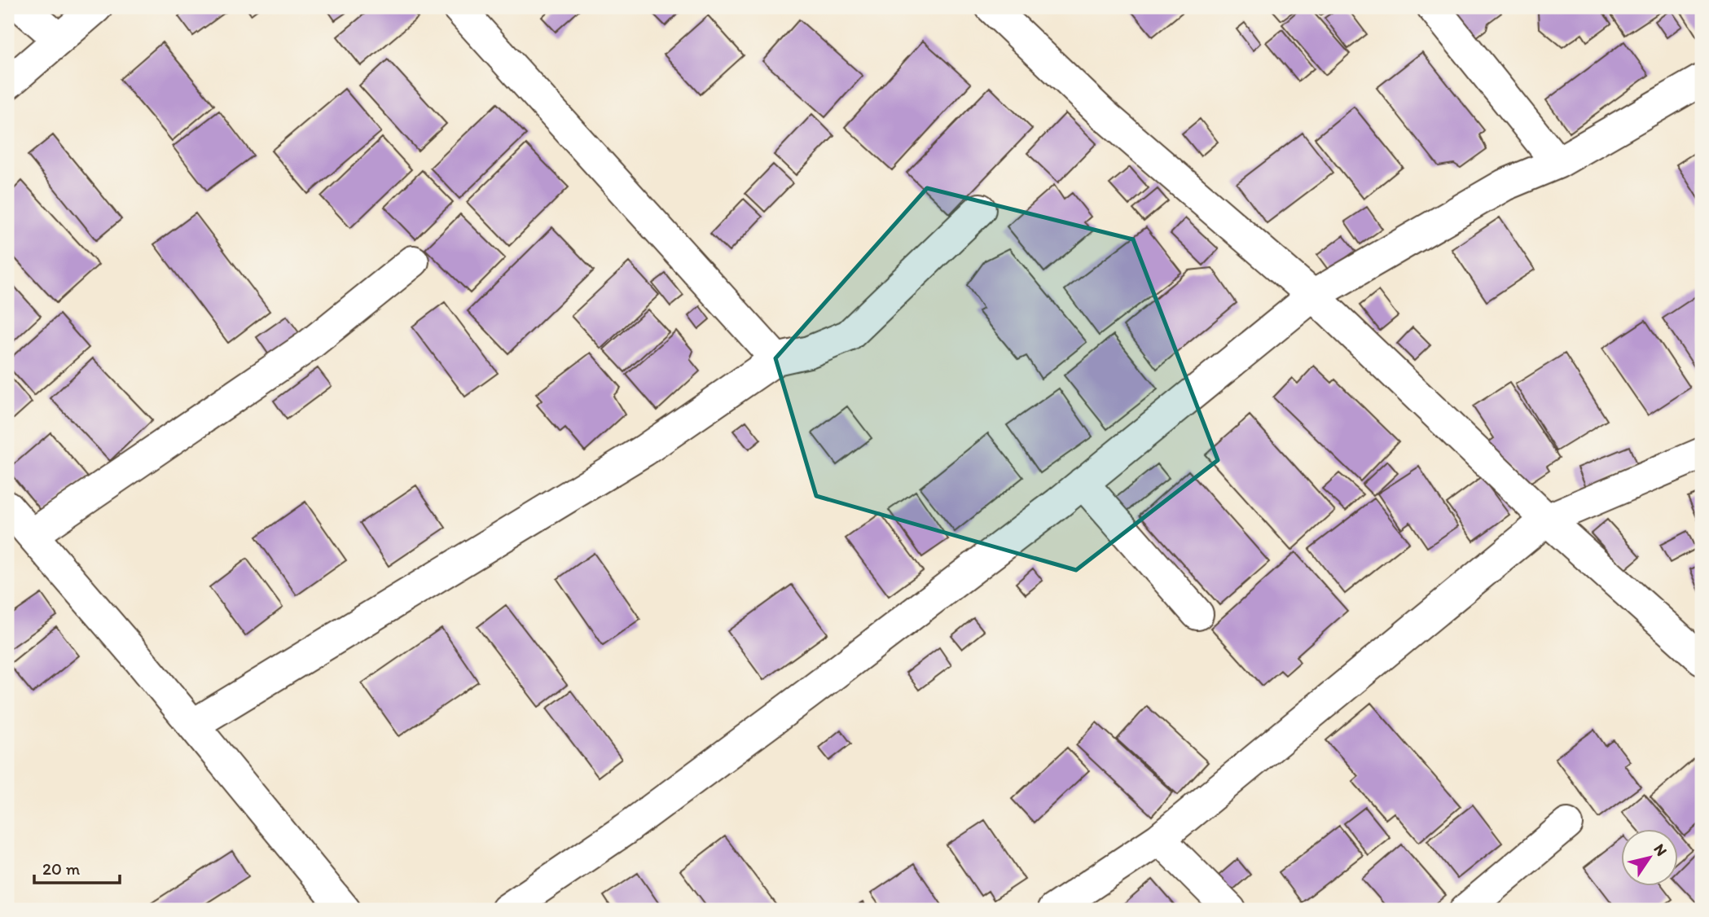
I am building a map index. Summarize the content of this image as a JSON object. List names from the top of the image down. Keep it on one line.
{"scale_bar":"20 m","north":"top right"}
